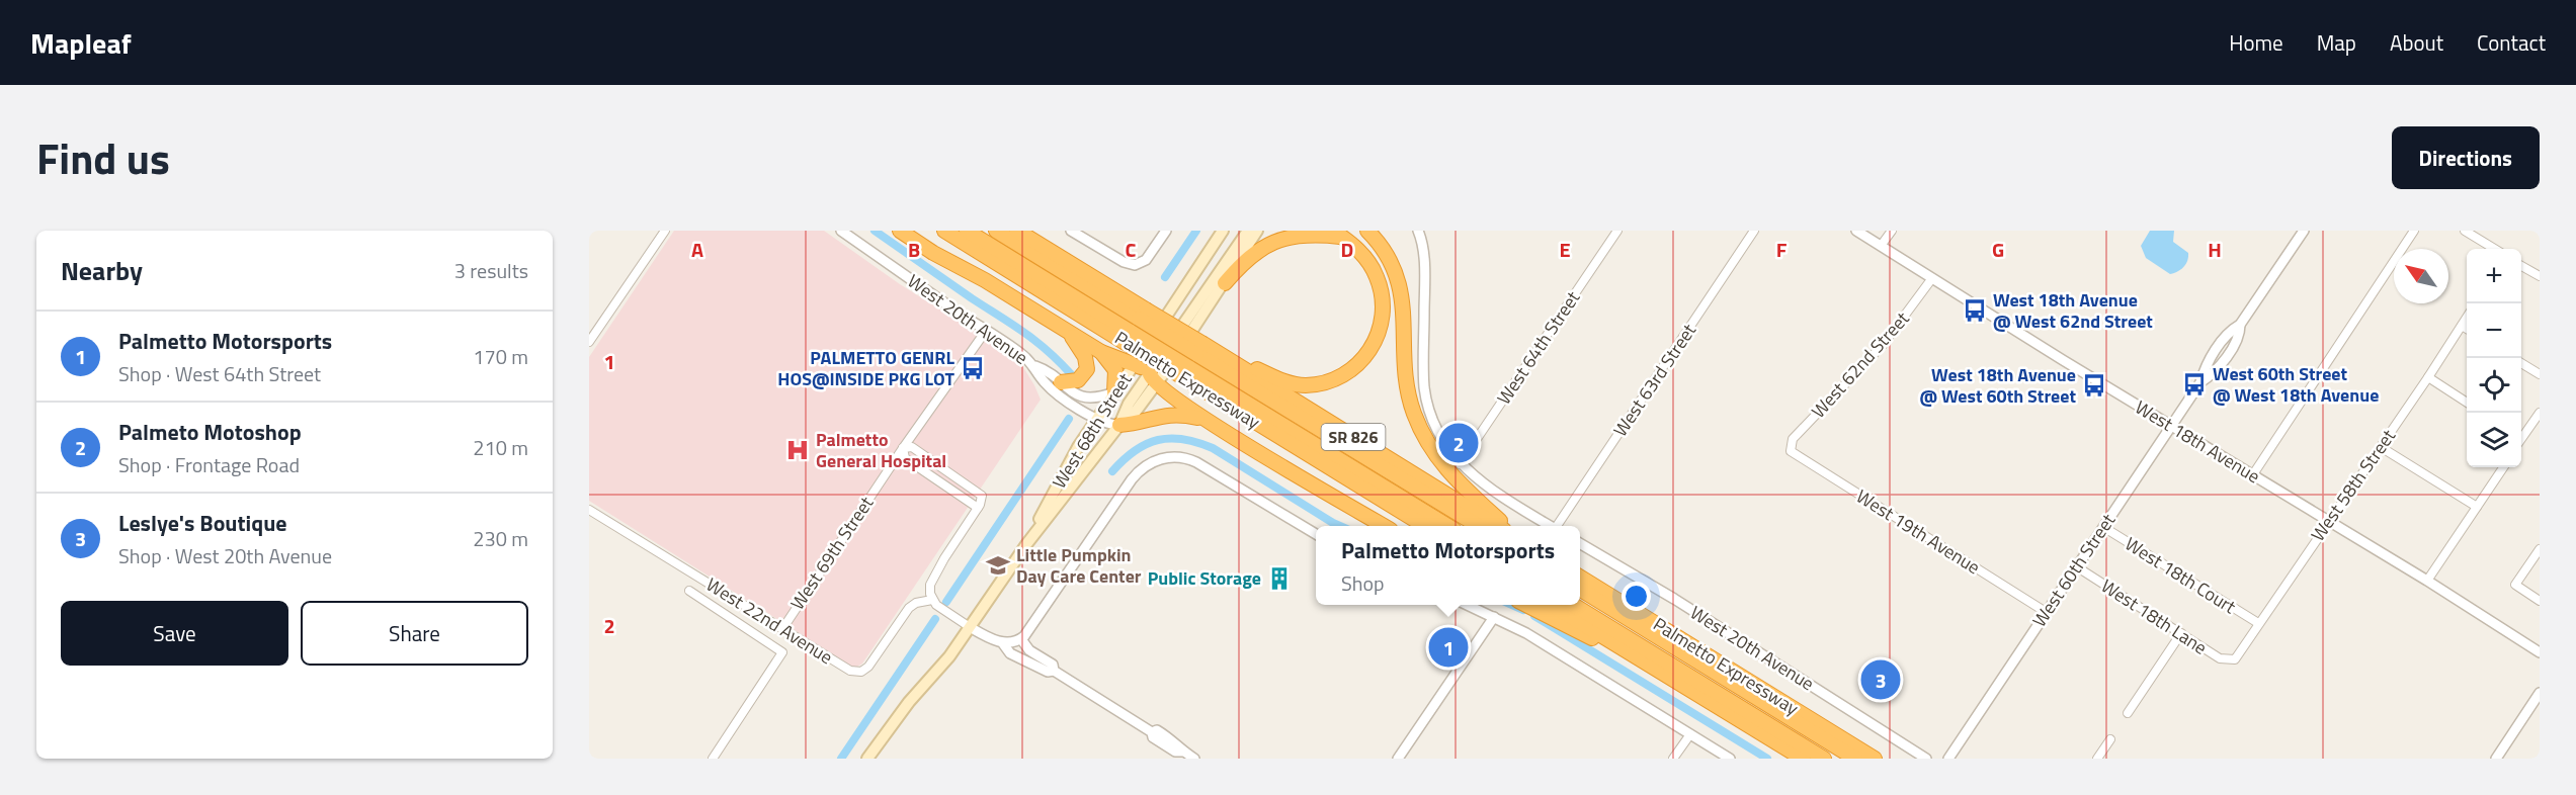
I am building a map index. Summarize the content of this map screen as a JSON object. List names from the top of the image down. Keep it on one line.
{"streets":{"highway":["Palmetto Expressway","SR 826"],"main road":["West 68th Street"],"street":["West 20th Avenue","West 64th Street","West 62nd Street","West 63rd Street","West 18th Avenue","West 58th Street","West 19th Avenue","West 69th Street","West 60th Street","West 18th Court","West 18th Lane","West 22nd Avenue"]},"crossings":[["West 20th Avenue","West 68th Street"],["West 20th Avenue","West 69th Street"],["West 62nd Street","West 18th Avenue"],["West 62nd Street","West 19th Avenue"],["West 18th Avenue","West 58th Street"],["West 18th Avenue","West 60th Street"],["West 58th Street","West 18th Court"],["West 58th Street","West 18th Lane"],["West 19th Avenue","West 60th Street"],["West 69th Street","West 22nd Avenue"],["West 60th Street","West 18th Court"],["West 60th Street","West 18th Lane"]],"places":{"bus stop":["West 18th Avenue @ West 62nd Street","PALMETTO GENRL HOS@INSIDE PKG LOT","West 60th Street @ West 18th Avenue","West 18th Avenue @ West 60th Street"],"hospital":["Palmetto General Hospital"],"school or university":["Little Pumpkin Day Care Center"],"building":["Public Storage"]},"north":"top left","page":{"header":"Mapleaf","nav":["Home","Map","About","Contact"],"title":"Find us","buttons":["Directions",["Save","Share"]],"heading":["Nearby","3 results"],"map_buttons":["+","−"],"list":[{"mark":"1","name":"Palmetto Motorsports","note":"Shop · West 64th Street","value":"170 m"},{"mark":"2","name":"Palmeto Motoshop","note":"Shop · Frontage Road","value":"210 m"},{"mark":"3","name":"Leslye's Boutique","note":"Shop · West 20th Avenue","value":"230 m"}],"pins":["2","1","3"],"popup":["Palmetto Motorsports","Shop"]},"grid":{"columns":["A","B","C","D","E","F","G","H"],"rows":["1","2"]}}
